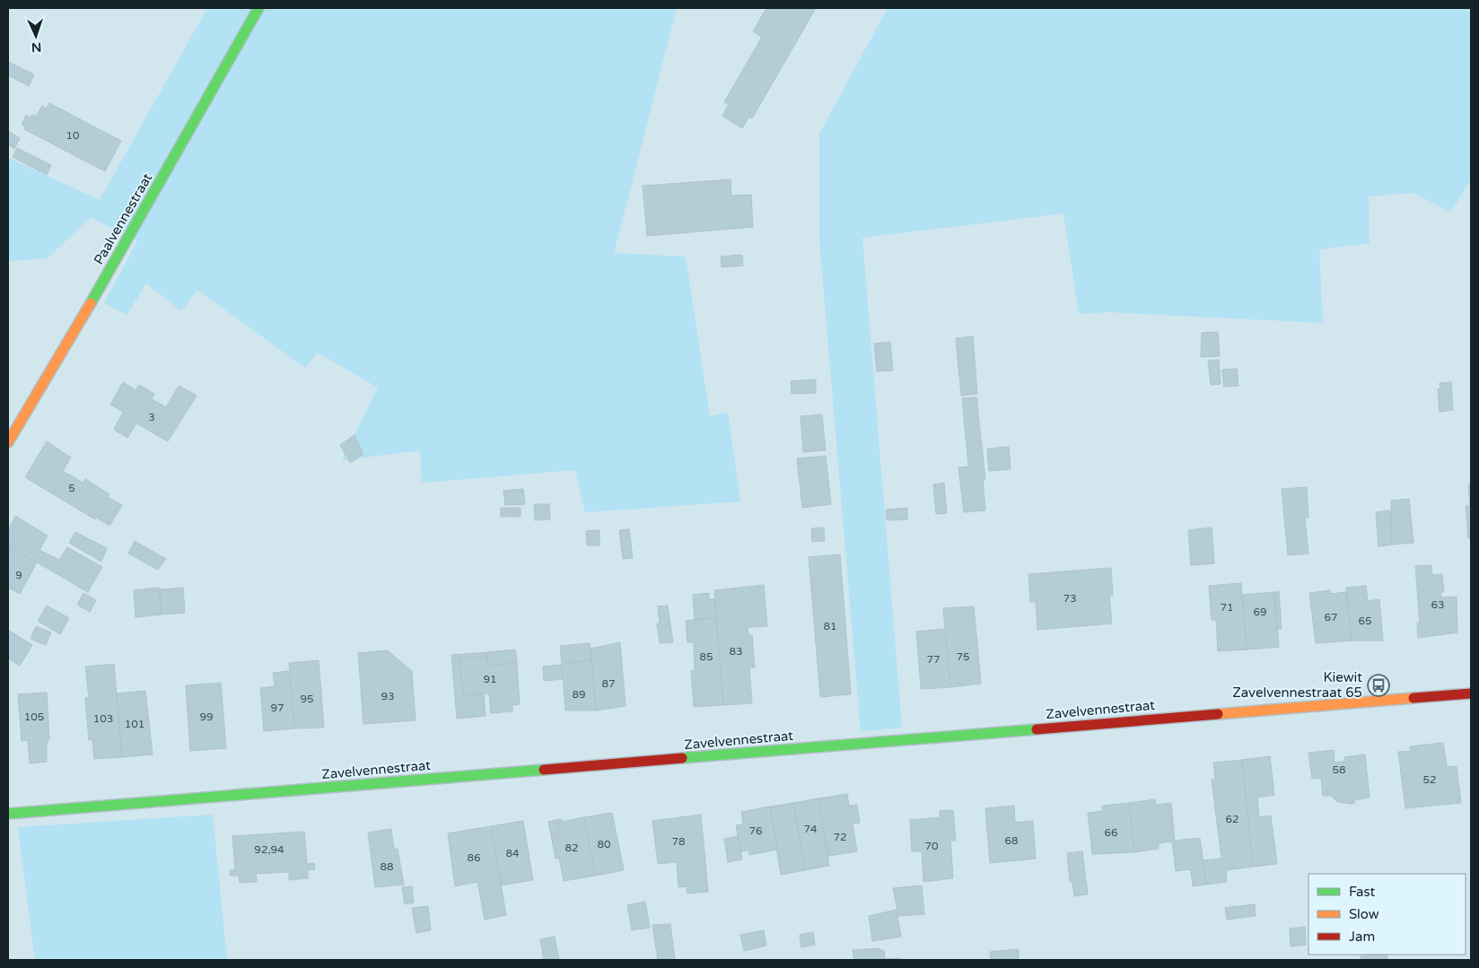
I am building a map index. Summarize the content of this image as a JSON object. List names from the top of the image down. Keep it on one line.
{"streets":{"street":["Paalvennestraat","Zavelvennestraat"]},"places":{"bus stop":["Kiewit Zavelvennestraat 65"]},"house_numbers":["10","3","5","9","73","63","71","69","67","65","81","83","85","75","77","91","87","89","93","95","97","105","99","103","101","58","52","62","74","76","66","72","68","78","80","70","82","92,94","84","86","88"],"legend":["Fast","Slow","Jam"],"north":"bottom"}
